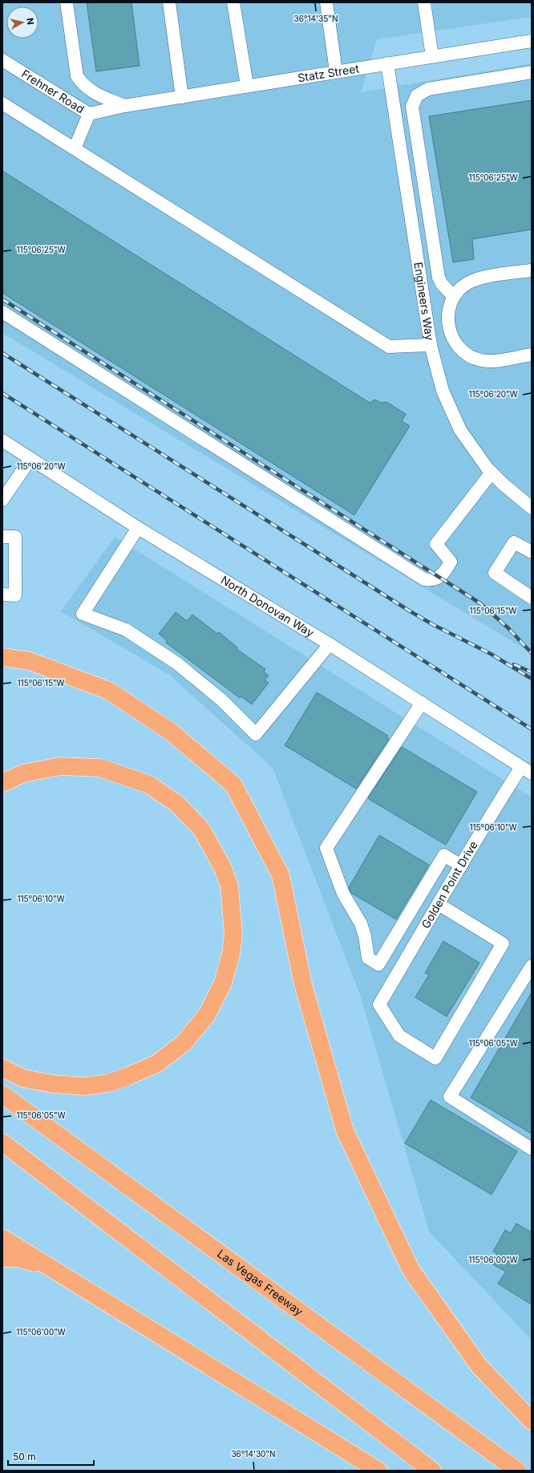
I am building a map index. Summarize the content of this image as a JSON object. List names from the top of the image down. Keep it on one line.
{"streets":{"highway":["Las Vegas Freeway"],"street":["Statz Street","Frehner Road","Engineers Way","North Donovan Way","Golden Point Drive"]},"crossings":[["Statz Street","Frehner Road"],["Statz Street","Engineers Way"],["North Donovan Way","Golden Point Drive"]],"scale_bar":"50 m","north":"right","coordinates":["36°14'35\"N","115°06'25\"W","115°06'20\"W","115°06'15\"W","115°06'10\"W","115°06'05\"W","115°06'00\"W","36°14'30\"N"]}
